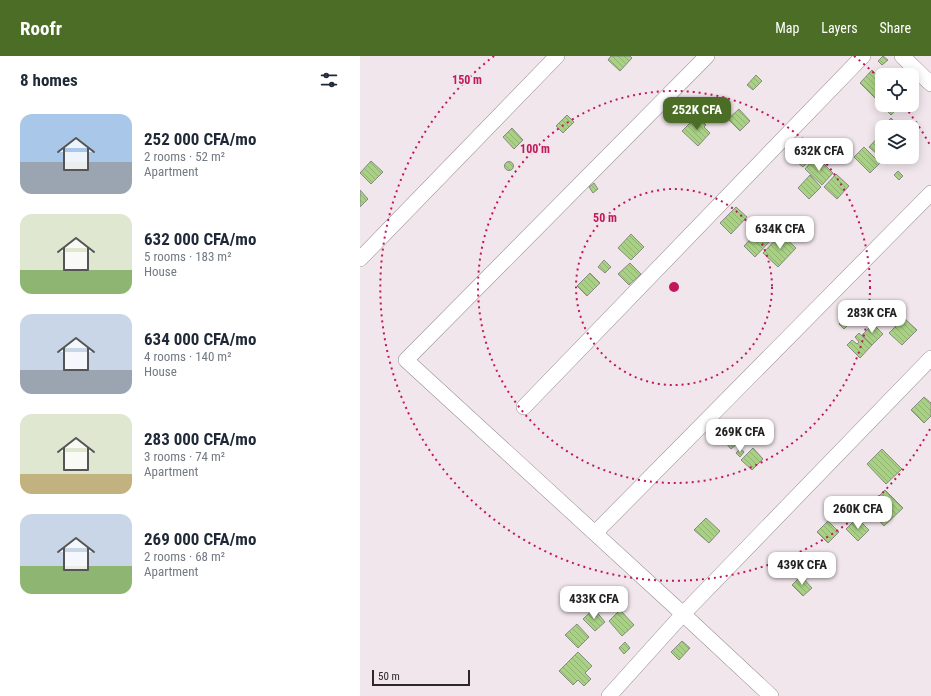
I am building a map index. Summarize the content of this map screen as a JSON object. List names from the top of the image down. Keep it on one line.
{"scale_bar":"50 m","page":{"header":"Roofr","nav":["Map","Layers","Share"],"heading":"8 homes","price":["252K CFA","632K CFA","634K CFA","283K CFA","269K CFA","260K CFA","439K CFA","433K CFA"],"list":[{"name":"252 000 CFA/mo","note":"2 rooms · 52 m² · Apartment"},{"name":"632 000 CFA/mo","note":"5 rooms · 183 m² · House"},{"name":"634 000 CFA/mo","note":"4 rooms · 140 m² · House"},{"name":"283 000 CFA/mo","note":"3 rooms · 74 m² · Apartment"},{"name":"269 000 CFA/mo","note":"2 rooms · 68 m² · Apartment"}],"scale":"50 m"},"rings":["150 m","100 m","50 m"]}
